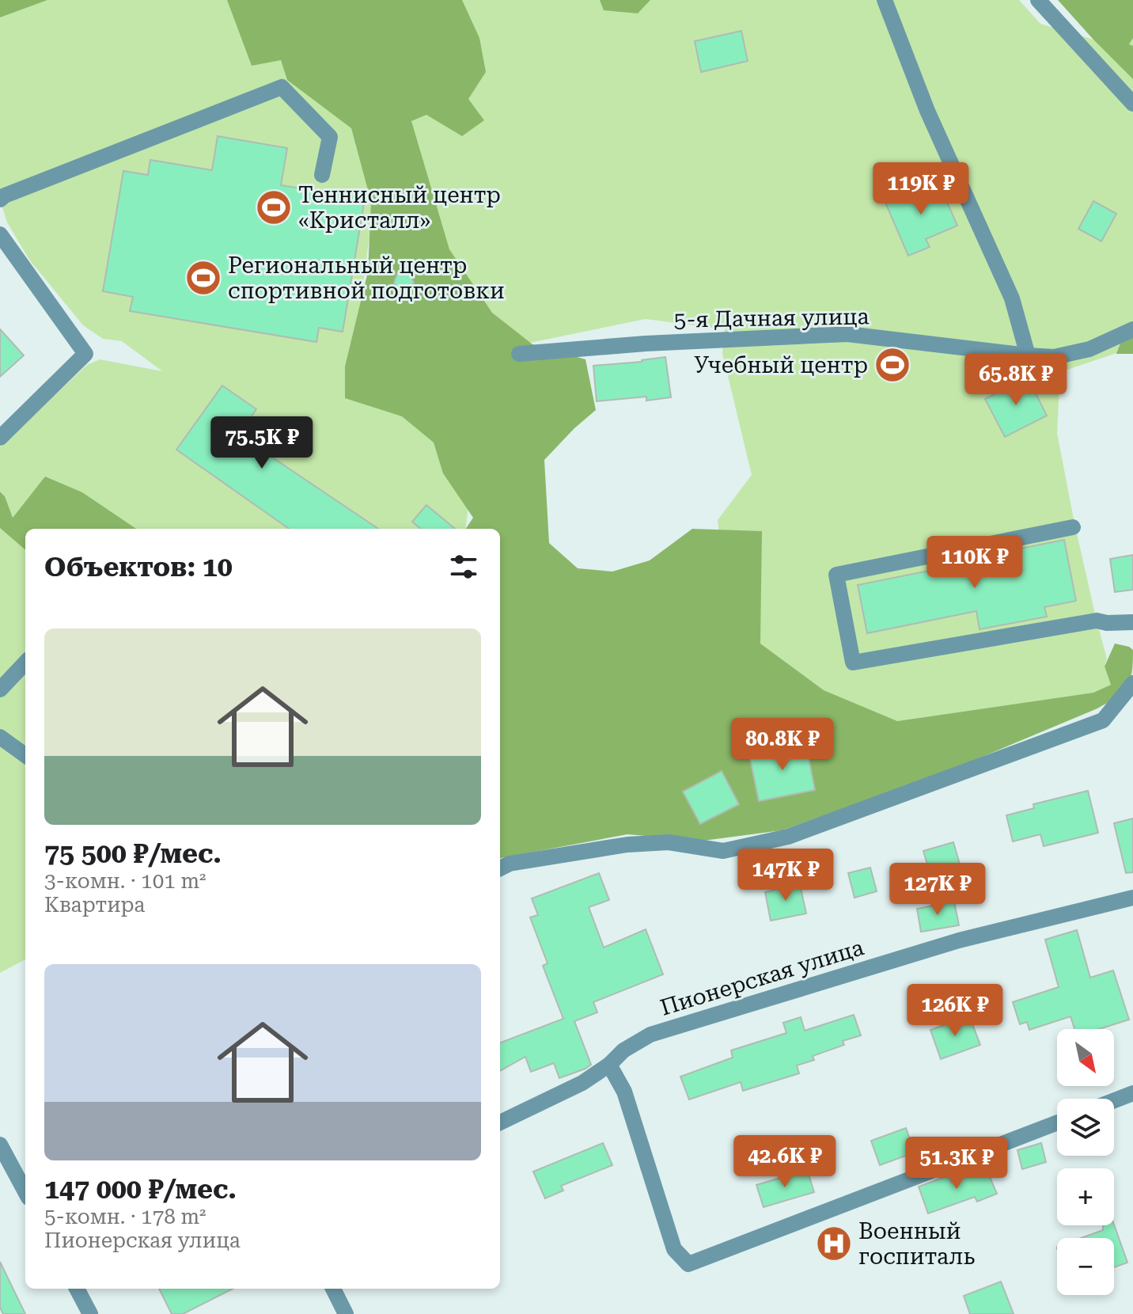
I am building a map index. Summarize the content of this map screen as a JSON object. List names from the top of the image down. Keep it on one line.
{"streets":{"street":["5-я Дачная улица","Пионерская улица"]},"places":{"sports":["Теннисный центр «Кристалл»","Региональный центр спортивной подготовки","Учебный центр"],"hospital":["Военный госпиталь"]},"north":"bottom right","page":{"price":["119K ₽","65.8K ₽","75.5K ₽","110K ₽","80.8K ₽","147K ₽","127K ₽","126K ₽","42.6K ₽","51.3K ₽"],"heading":"Объектов: 10","list":[{"name":"75 500 ₽/мес.","note":"3-комн. · 101 m² · Квартира"},{"name":"147 000 ₽/мес.","note":"5-комн. · 178 m² · Пионерская улица"}],"map_buttons":["+","−"]}}
